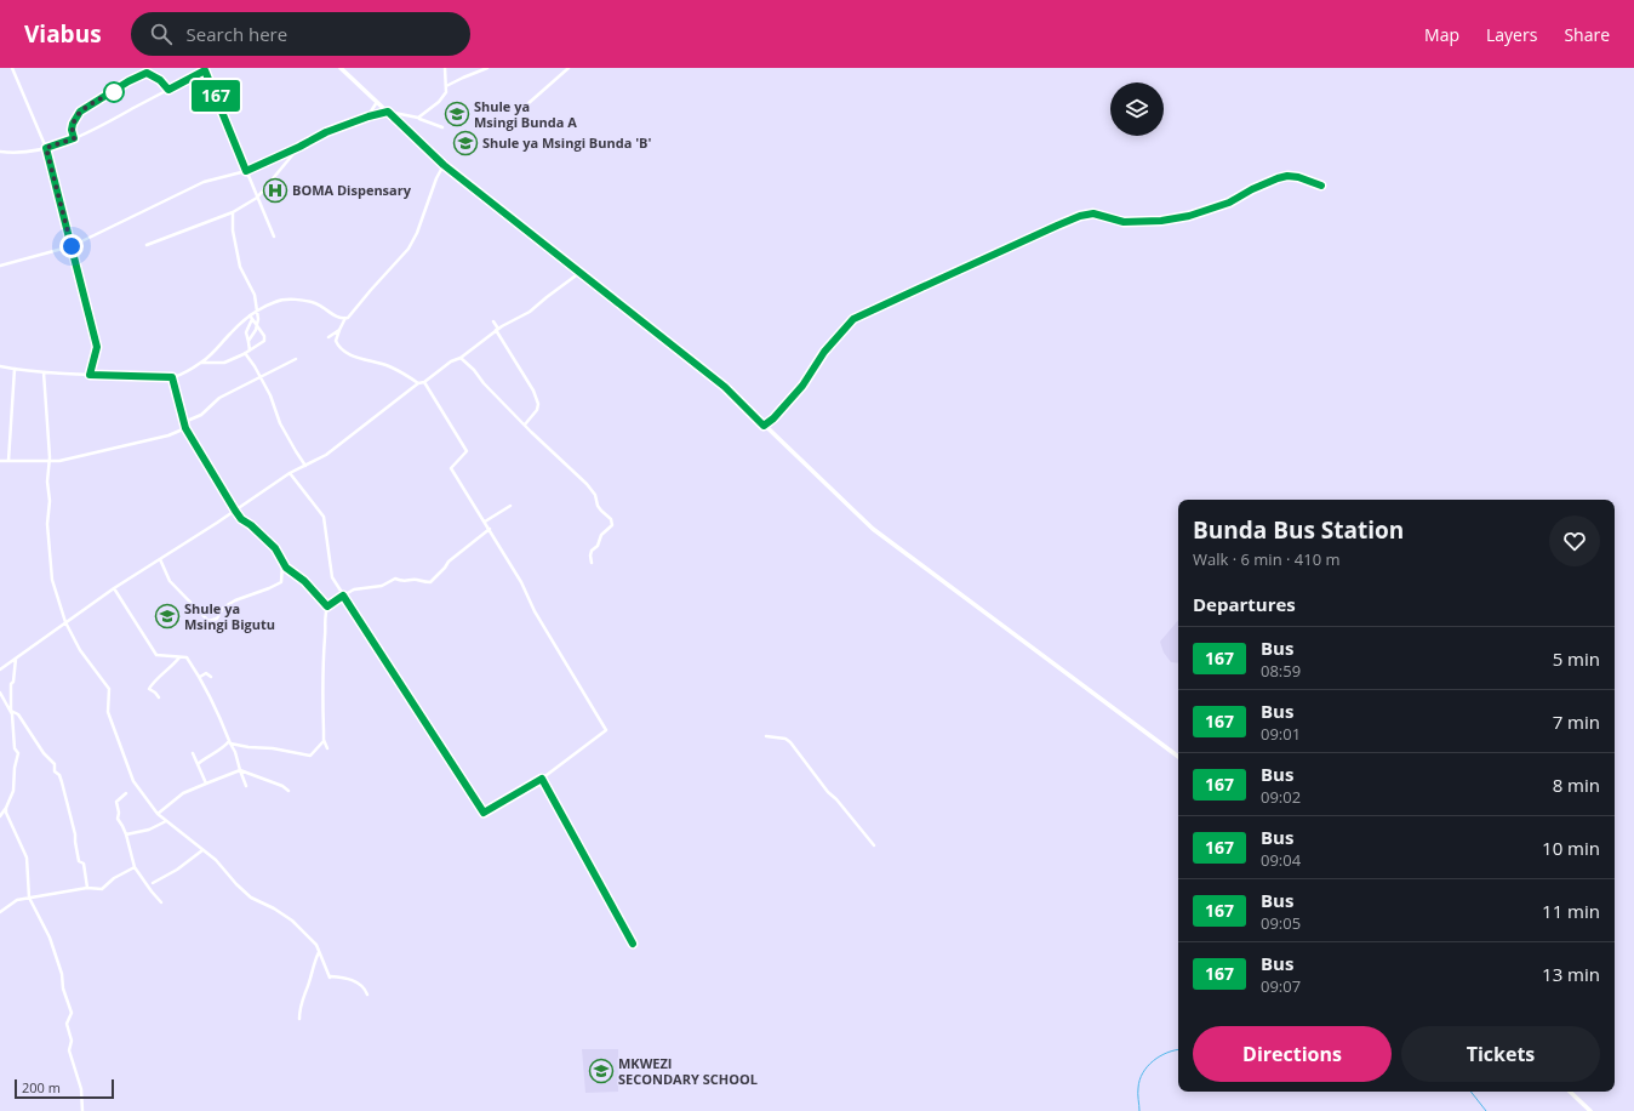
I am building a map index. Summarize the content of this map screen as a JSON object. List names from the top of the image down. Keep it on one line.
{"places":{"school or university":["Shule ya Msingi Bunda A","Shule ya Msingi Bunda 'B'","Shule ya Msingi Bigutu","MKWEZI SECONDARY SCHOOL"],"hospital":["BOMA Dispensary"]},"lines":["bus line 167"],"scale_bar":"200 m","page":{"header":"Viabus","search":"Search here","nav":["Map","Layers","Share"],"on_map":"167","heading":[["Bunda Bus Station","Walk · 6 min · 410 m"],"Departures"],"list":[{"mark":"167","name":"Bus","note":"08:59","value":"5 min"},{"mark":"167","name":"Bus","note":"09:01","value":"7 min"},{"mark":"167","name":"Bus","note":"09:02","value":"8 min"},{"mark":"167","name":"Bus","note":"09:04","value":"10 min"},{"mark":"167","name":"Bus","note":"09:05","value":"11 min"},{"mark":"167","name":"Bus","note":"09:07","value":"13 min"}],"buttons":["Directions","Tickets"],"scale":"200 m"}}
